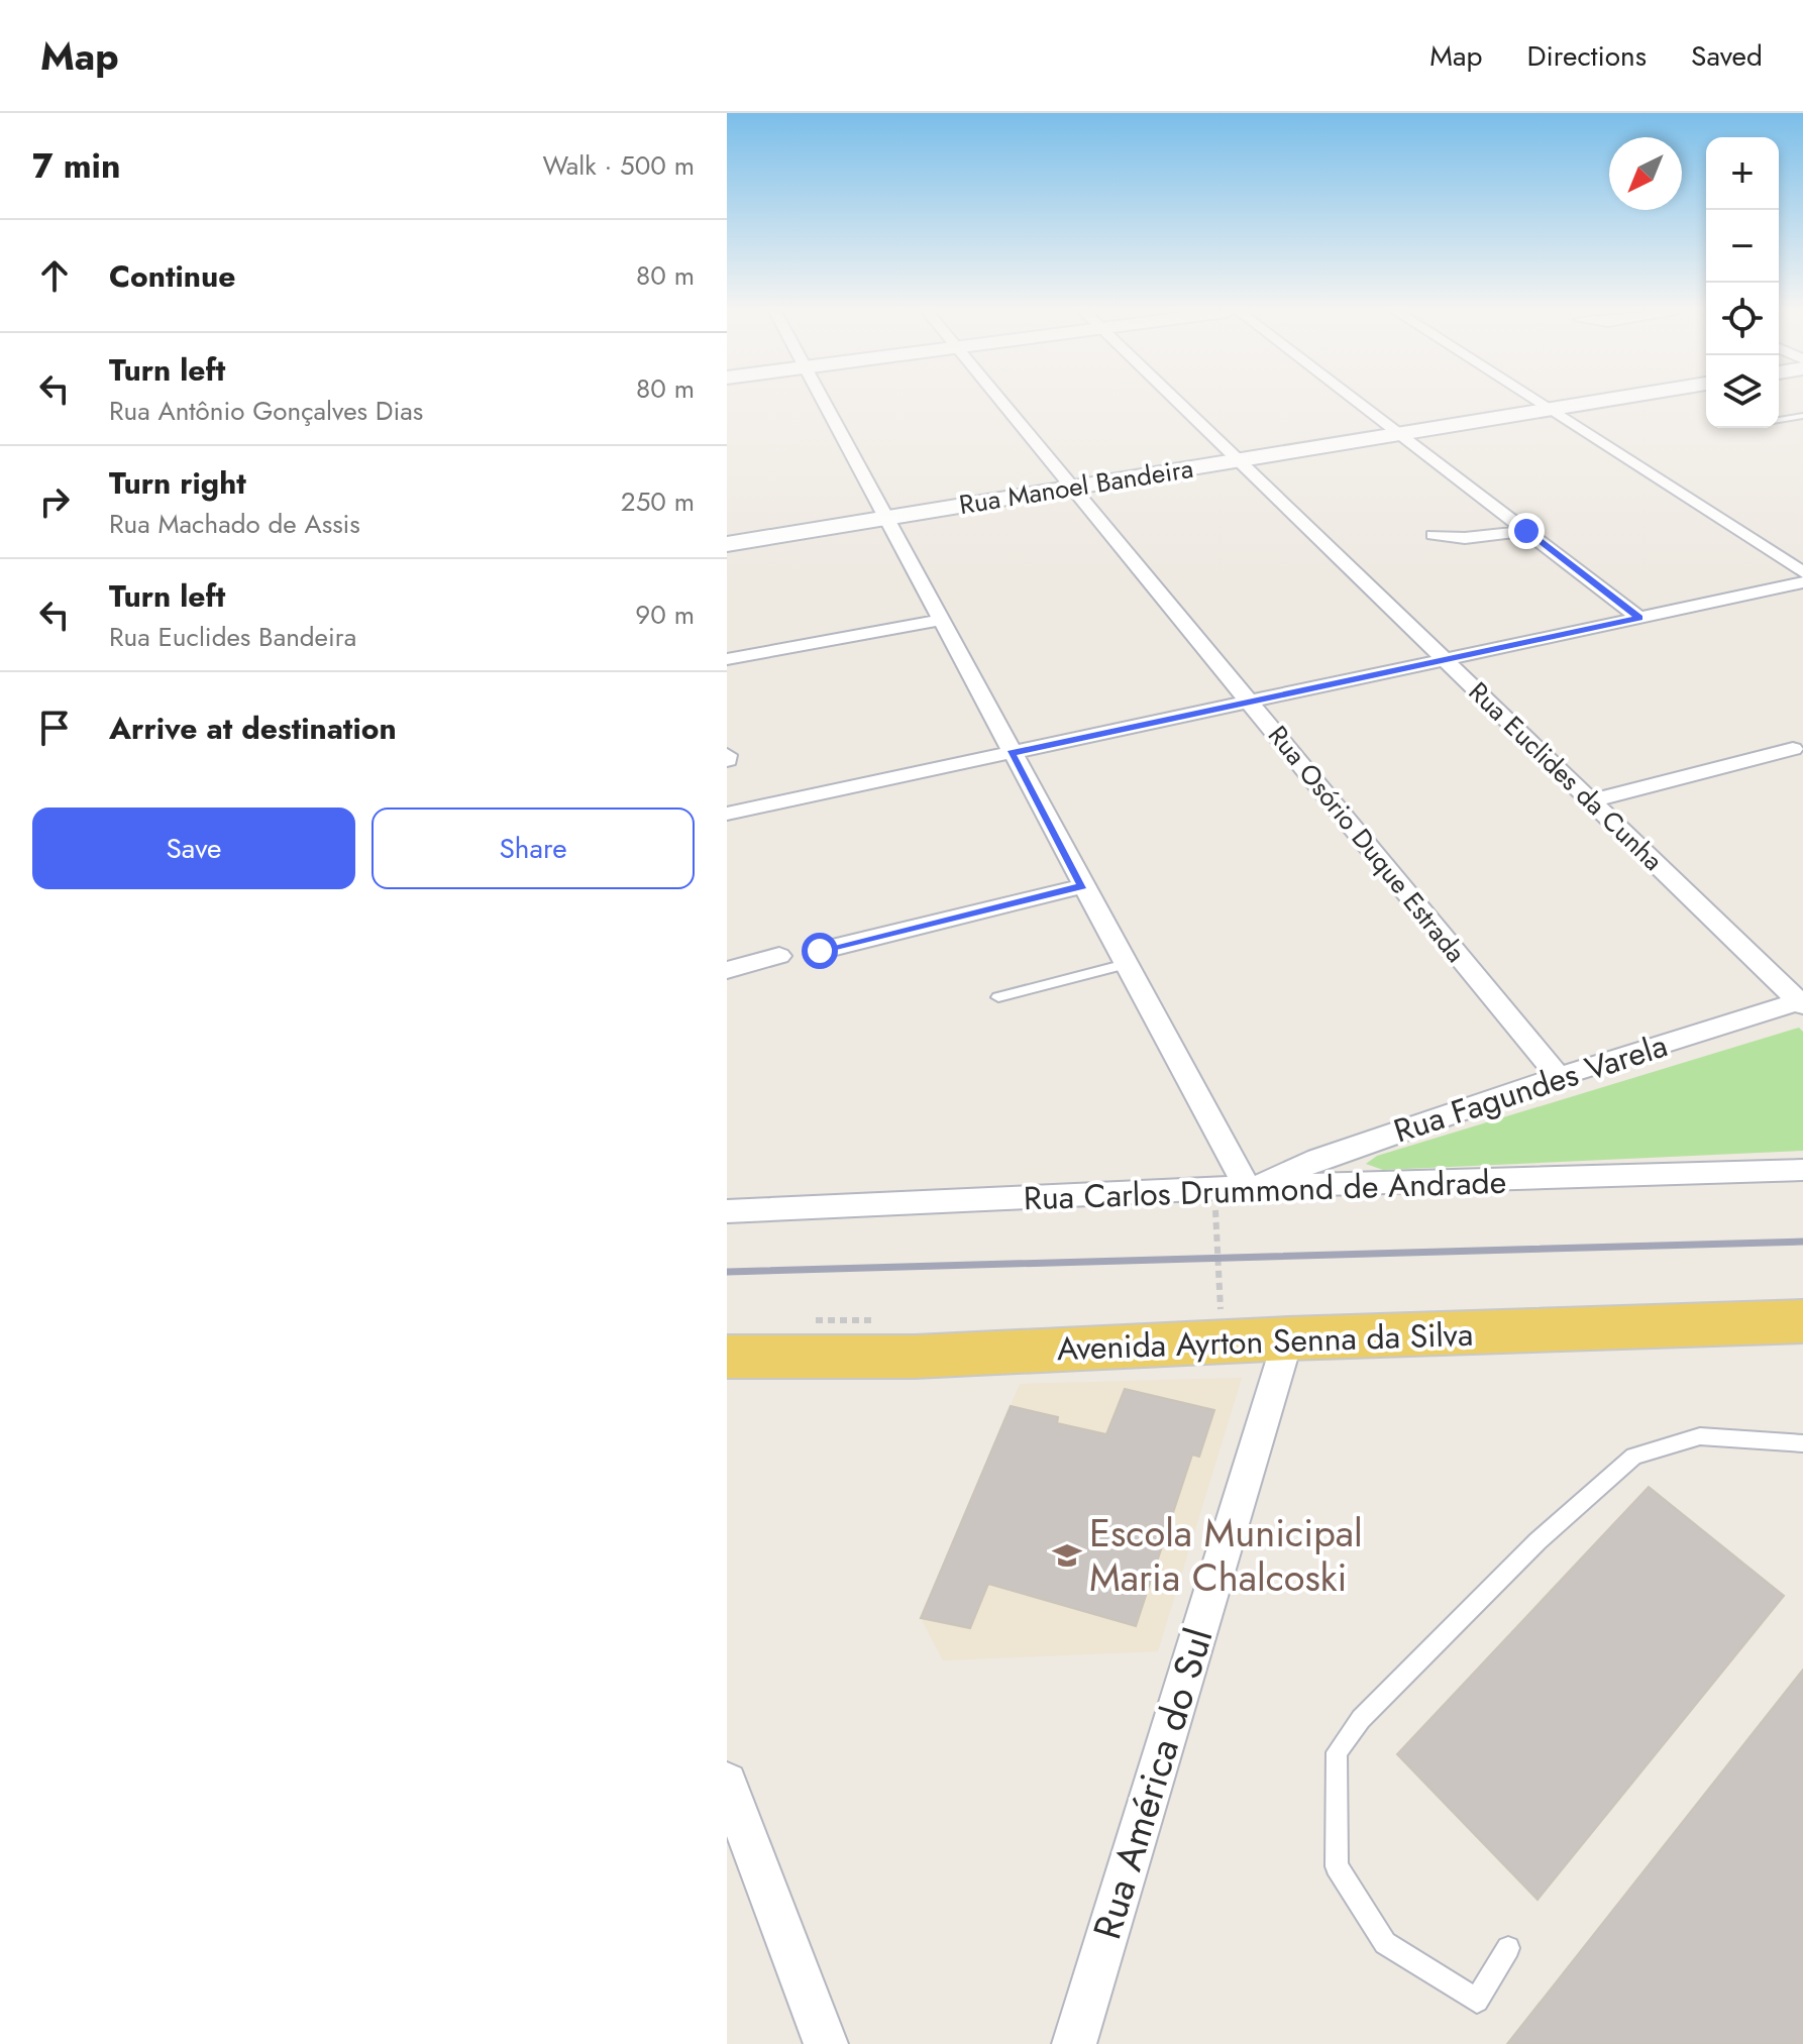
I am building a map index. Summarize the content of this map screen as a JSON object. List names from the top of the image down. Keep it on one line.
{"streets":{"main road":["Avenida Ayrton Senna da Silva"],"street":["Rua Manoel Bandeira","Rua Euclides da Cunha","Rua Osório Duque Estrada","Rua Fagundes Varela","Rua Carlos Drummond de Andrade","Rua América do Sul"]},"crossings":[["Rua Manoel Bandeira","Rua Euclides da Cunha"],["Rua Manoel Bandeira","Rua Osório Duque Estrada"],["Rua Euclides da Cunha","Rua Fagundes Varela"],["Rua Osório Duque Estrada","Rua Fagundes Varela"],["Rua Fagundes Varela","Rua Carlos Drummond de Andrade"],["Avenida Ayrton Senna da Silva","Rua América do Sul"]],"places":{"school or university":["Escola Municipal Maria Chalcoski"]},"north":"bottom left","page":{"header":"Map","nav":["Map","Directions","Saved"],"heading":["7 min","Walk · 500 m"],"map_buttons":["+","−"],"list":[["Continue","80 m"],["Turn left","Rua Antônio Gonçalves Dias","80 m"],["Turn right","Rua Machado de Assis","250 m"],["Turn left","Rua Euclides Bandeira","90 m"],"Arrive at destination"],"buttons":["Save","Share"]}}
